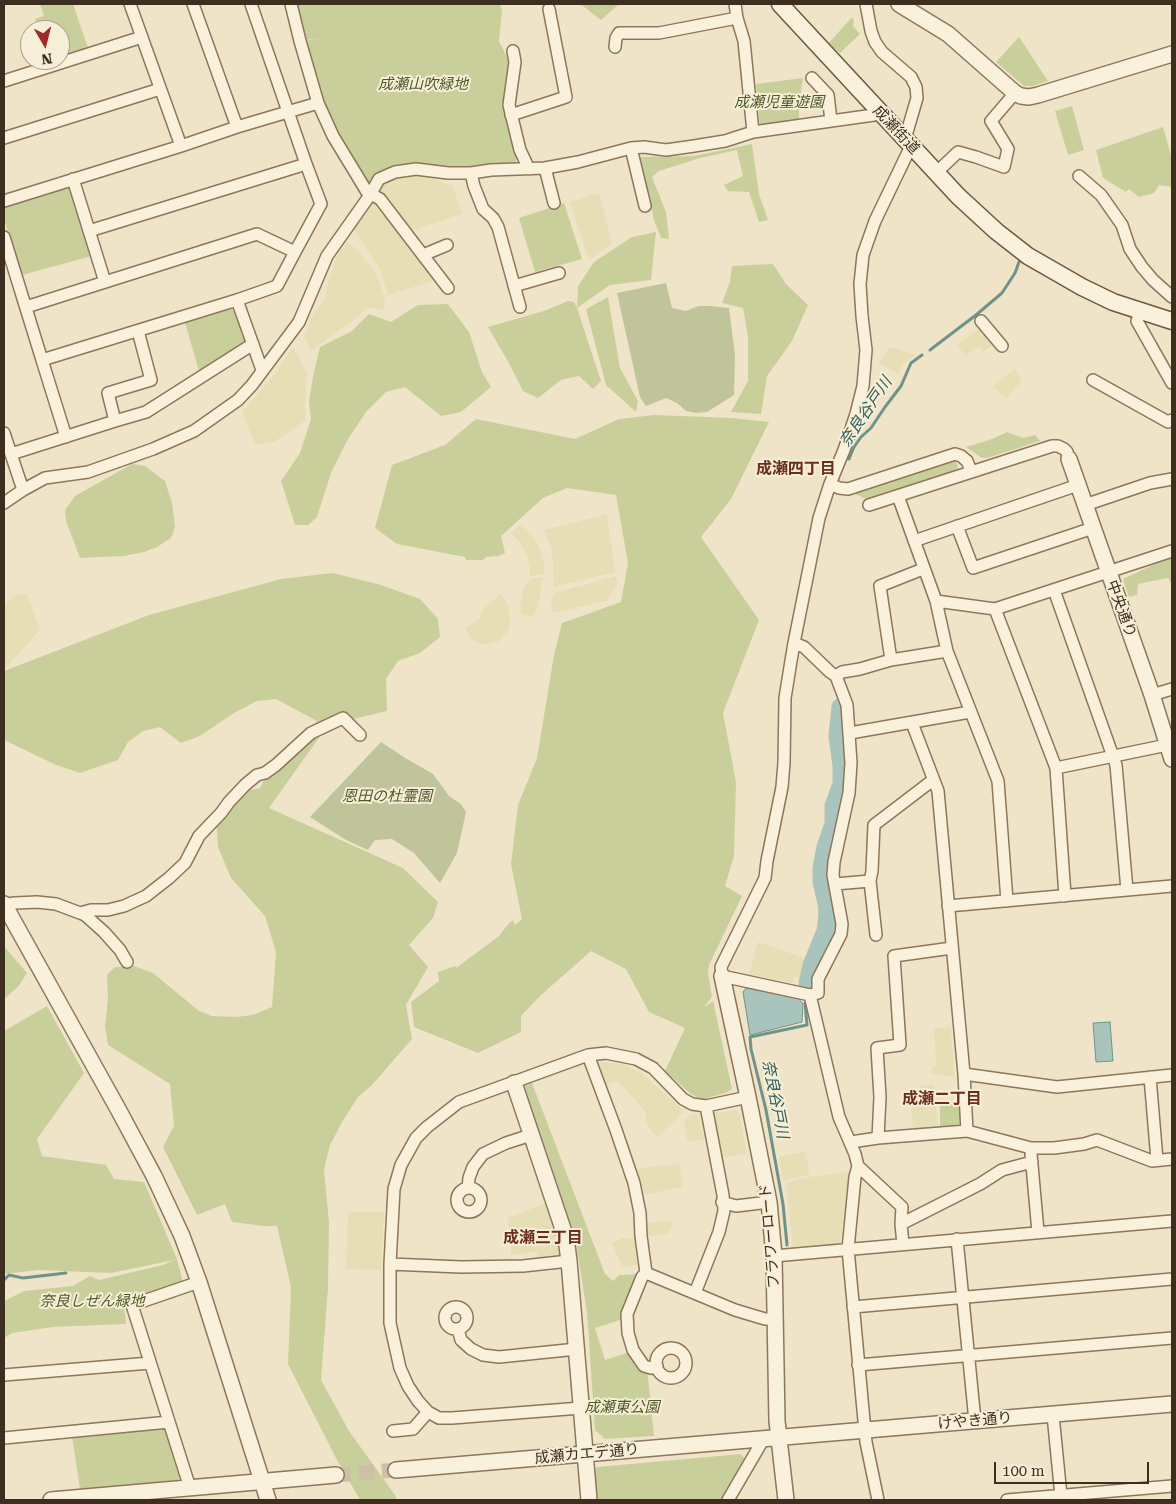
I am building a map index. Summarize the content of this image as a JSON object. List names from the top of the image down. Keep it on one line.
{"streets":{"main road":["成瀬街道"],"street":["中央通り","フラワーロード","けやき通り","成瀬カエデ通り"]},"crossings":[["フラワーロード","けやき通り"],["フラワーロード","成瀬カエデ通り"],["けやき通り","成瀬カエデ通り"]],"districts":["成瀬四丁目","成瀬二丁目","成瀬三丁目"],"water":["奈良谷戸川"],"parks":["成瀬山吹緑地","成瀬児童遊園","恩田の杜霊園","奈良しぜん緑地","成瀬東公園"],"scale_bar":"100 m","north":"bottom"}
